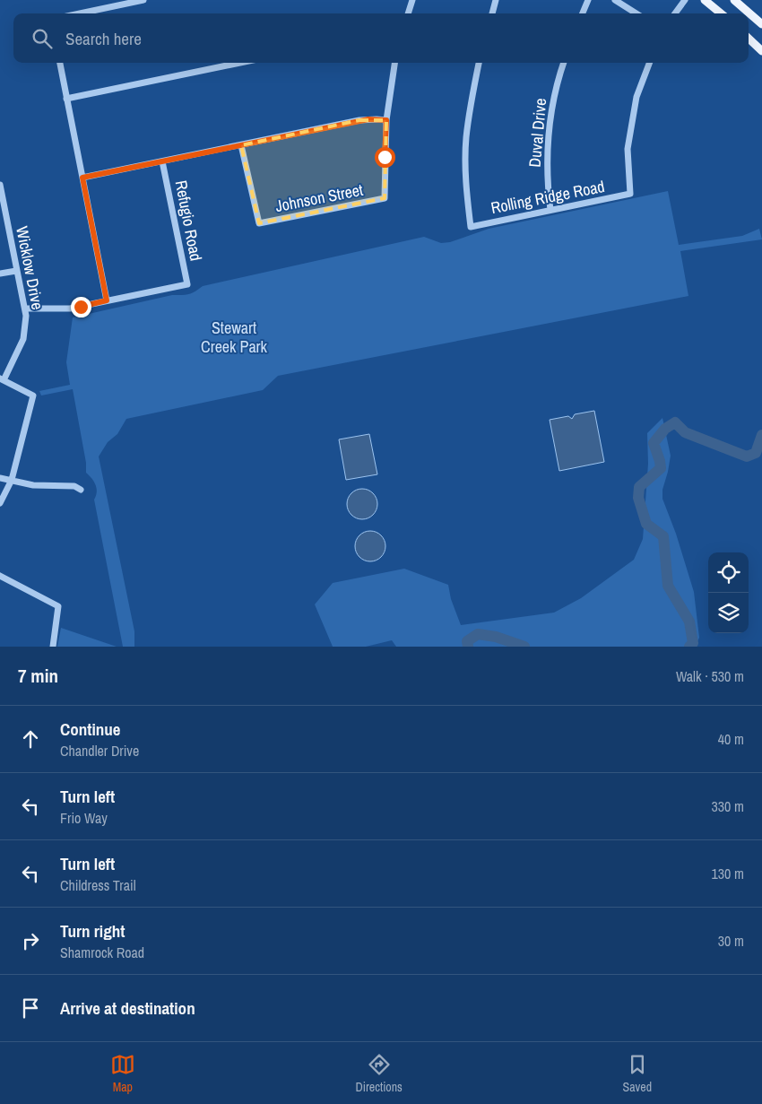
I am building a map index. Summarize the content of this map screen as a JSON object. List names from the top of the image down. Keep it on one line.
{"streets":{"street":["Duval Drive","Rolling Ridge Road","Johnson Street","Refugio Road","Wicklow Drive"]},"crossings":[["Duval Drive","Rolling Ridge Road"]],"parks":["Stewart Creek Park"],"page":{"search":"Search here","heading":["7 min","Walk · 530 m"],"list":[["Continue","Chandler Drive","40 m"],["Turn left","Frio Way","330 m"],["Turn left","Childress Trail","130 m"],["Turn right","Shamrock Road","30 m"],"Arrive at destination"],"nav":["Map","Directions","Saved"]}}
